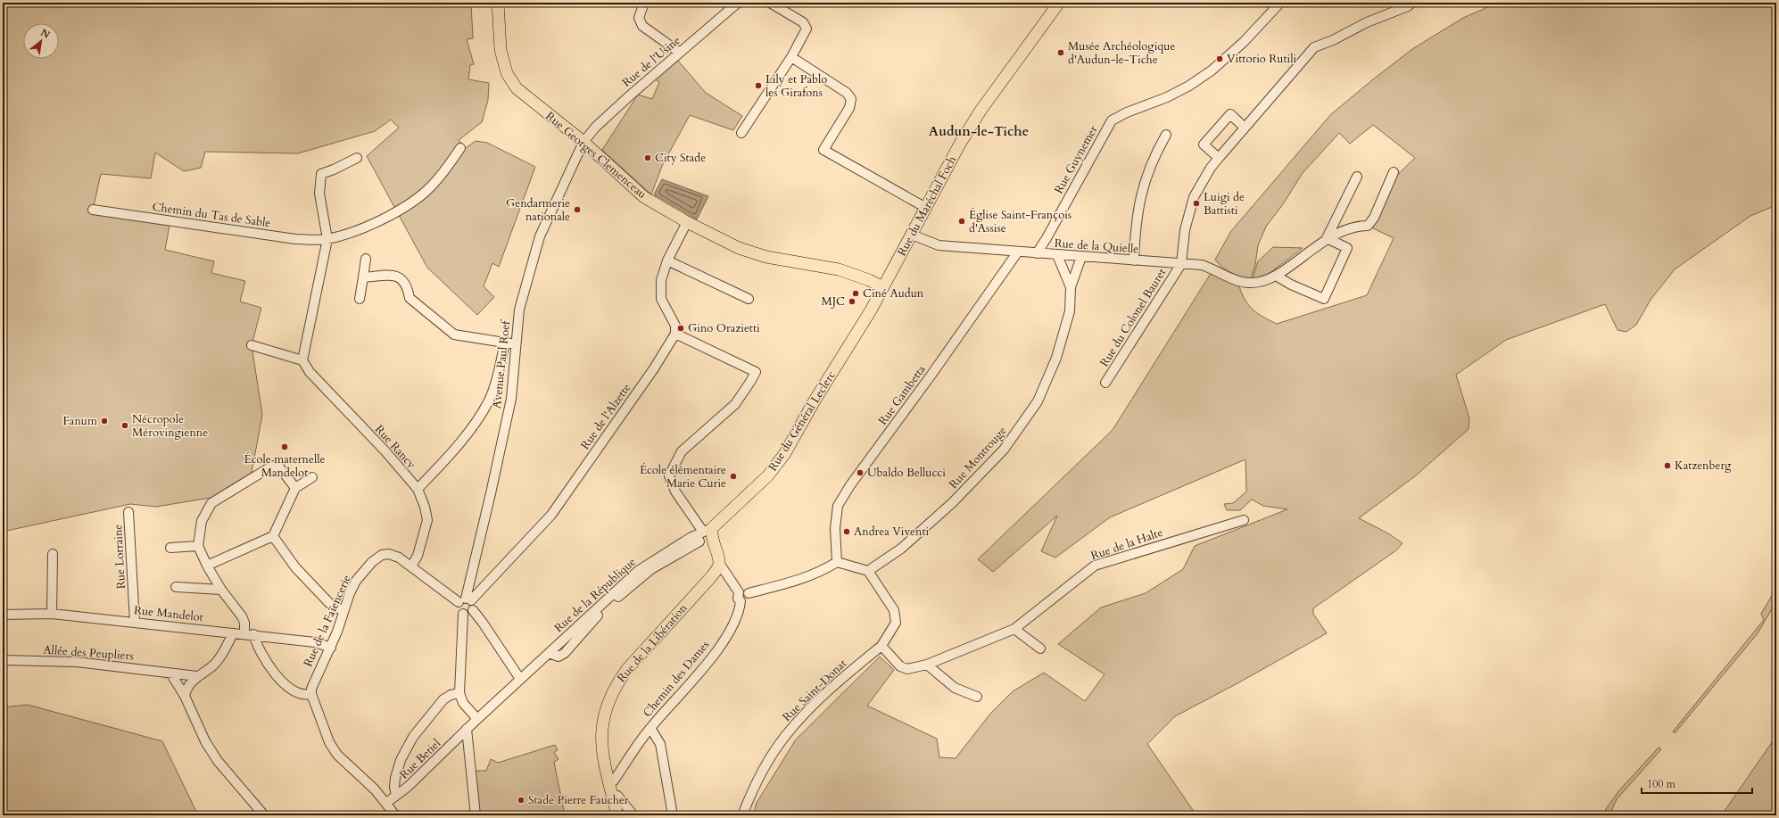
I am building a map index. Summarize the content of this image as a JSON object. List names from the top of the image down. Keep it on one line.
{"streets":{"main road":["Rue Georges Clemenceau","Rue du Maréchal Foch","Rue du Général Leclerc","Rue de la Libération"],"street":["Rue de l'Usine","Rue Guynemer","Chemin du Tas de Sable","Rue de la Quielle","Rue du Colonel Bauret","Avenue Paul Roef","Rue Gambetta","Rue de l'Alzette","Rue Rancy","Rue Montrouge","Rue de la Halte","Rue Lorraine","Rue de la République","Rue Mandelot","Rue de la Faïencerie","Allée des Peupliers","Chemin des Dames","Rue Saint-Donat","Rue Betiel"]},"crossings":[["Rue de l'Usine","Rue Georges Clemenceau"],["Rue de l'Usine","Avenue Paul Roef"],["Rue Georges Clemenceau","Avenue Paul Roef"],["Rue Georges Clemenceau","Rue du Général Leclerc"],["Rue Guynemer","Rue de la Quielle"],["Rue du Maréchal Foch","Rue de la Quielle"],["Rue du Maréchal Foch","Rue du Général Leclerc"],["Rue de la Quielle","Rue du Colonel Bauret"],["Rue de la Quielle","Rue Gambetta"],["Rue de la Quielle","Rue Montrouge"],["Avenue Paul Roef","Rue de l'Alzette"],["Rue du Général Leclerc","Rue de la République"],["Rue Rancy","Rue de la Faïencerie"],["Rue de la Halte","Rue Saint-Donat"],["Rue Lorraine","Rue Mandelot"],["Rue de la République","Rue Betiel"],["Rue Mandelot","Rue de la Faïencerie"]],"districts":["Audun-le-Tiche"],"places":["Musée Archéologique d'Audun-le-Tiche","Vittorio Rutili","Lily et Pablo les Girafons","City Stade","Luigi de Battisti","Gendarmerie nationale","Église Saint-François d'Assise","Ciné Audun","MJC","Gino Orazietti","Fanum","Nécropole Mérovingienne","École maternelle Mandelot","Katzenberg","Ubaldo Bellucci","École élémentaire Marie Curie","Andrea Viventi","Stade Pierre Faucher"],"scale_bar":"100 m","north":"top right"}
